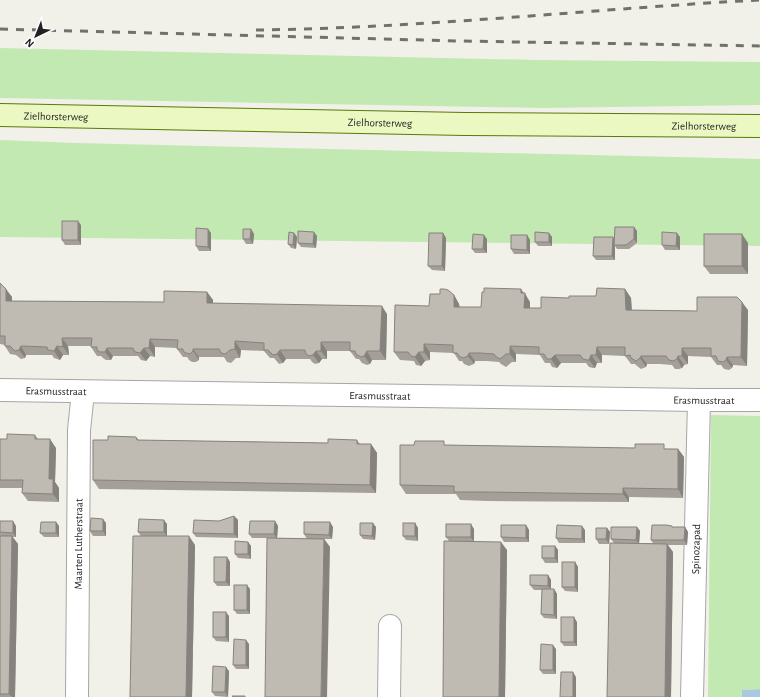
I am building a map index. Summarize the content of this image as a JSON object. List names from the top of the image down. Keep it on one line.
{"streets":{"main road":["Zielhorsterweg"],"street":["Erasmusstraat","Maarten Lutherstraat","Spinozapad"]},"crossings":[["Erasmusstraat","Maarten Lutherstraat"],["Erasmusstraat","Spinozapad"]],"north":"bottom left"}
